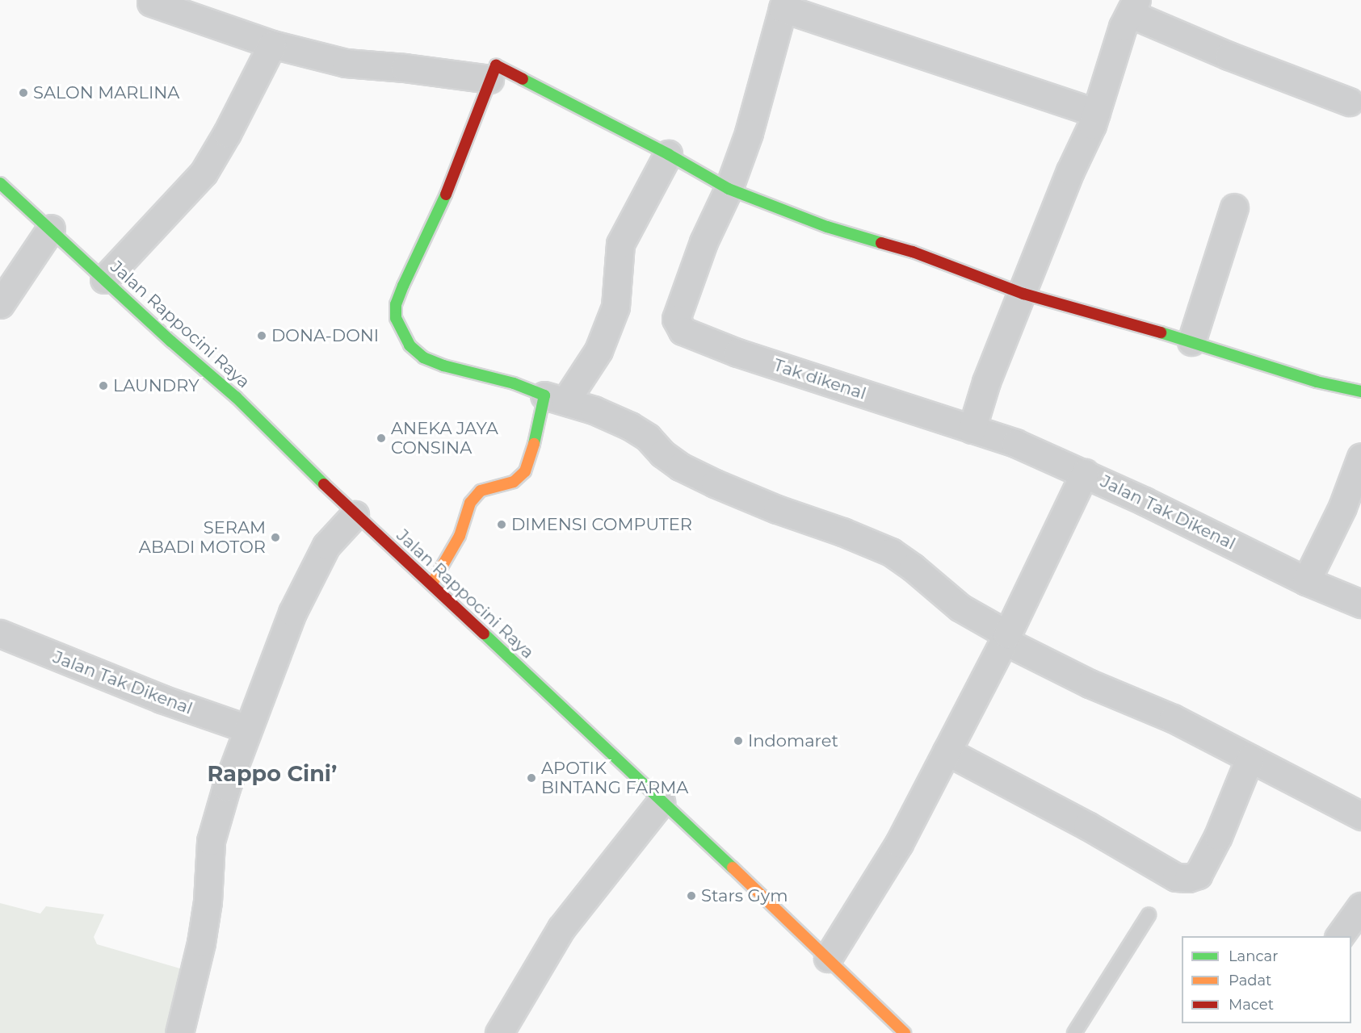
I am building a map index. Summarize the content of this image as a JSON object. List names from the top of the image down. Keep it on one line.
{"streets":{"street":["Jalan Rappocini Raya","Tak dikenal","Jalan Tak Dikenal"]},"crossings":[["Tak dikenal","Jalan Tak Dikenal"]],"districts":["Rappo Ciniʼ"],"places":["SALON MARLINA","DONA-DONI","LAUNDRY","ANEKA JAYA CONSINA","DIMENSI COMPUTER","SERAM ABADI MOTOR","Indomaret","APOTIK BINTANG FARMA","Stars Gym"],"legend":["Lancar","Padat","Macet"]}
